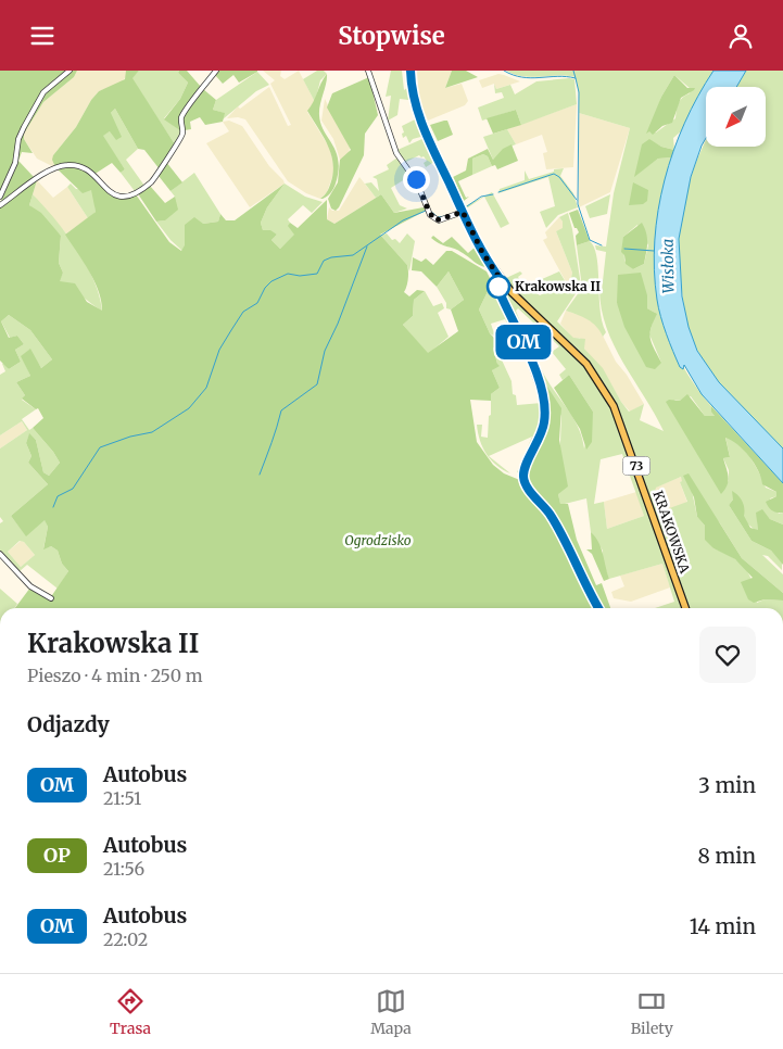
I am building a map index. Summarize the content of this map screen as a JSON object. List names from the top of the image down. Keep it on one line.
{"streets":{"main road":["73","KRAKOWSKA"]},"water":["Wisłoka"],"parks":["Ogrodzisko"],"places":["Krakowska II"],"lines":["bus line OM"],"north":"bottom left","page":{"header":"Stopwise","on_map":"OM","heading":[["Krakowska II","Pieszo · 4 min · 250 m"],"Odjazdy"],"list":[{"mark":"OM","name":"Autobus","note":"21:51","value":"3 min"},{"mark":"OP","name":"Autobus","note":"21:56","value":"8 min"},{"mark":"OM","name":"Autobus","note":"22:02","value":"14 min"}],"tabs":["Trasa","Mapa","Bilety"]}}
